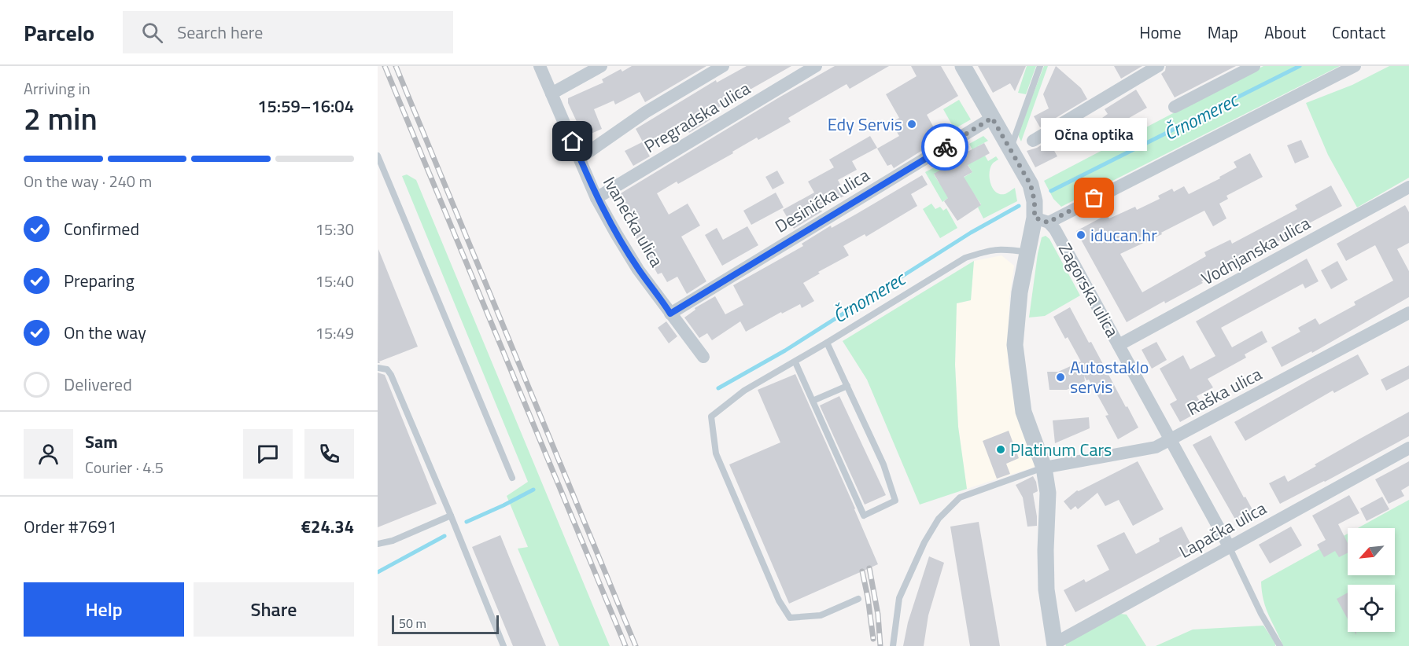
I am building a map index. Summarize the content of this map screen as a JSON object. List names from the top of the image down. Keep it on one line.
{"streets":{"street":["Pregradska ulica","Desinićka ulica","Ivanečka ulica","Vodnjanska ulica","Zagorska ulica","Raška ulica","Lapačka ulica"]},"crossings":[["Pregradska ulica","Ivanečka ulica"],["Desinićka ulica","Ivanečka ulica"],["Vodnjanska ulica","Zagorska ulica"],["Zagorska ulica","Raška ulica"],["Zagorska ulica","Lapačka ulica"]],"water":["Črnomerec"],"places":["Edy Servis","Očna optika","iducan.hr","Autostaklo servis","Platinum Cars"],"scale_bar":"50 m","north":"bottom left","page":{"header":"Parcelo","search":"Search here","nav":["Home","Map","About","Contact"],"heading":["2 min","Arriving in","15:59–16:04"],"panel":["Sam","Courier · 4.5","Order #7691","€24.34"],"bubble":"Očna optika","bar":"On the way · 240 m","list":[["Confirmed","15:30"],["Preparing","15:40"],["On the way","15:49"],"Delivered"],"buttons":["Help","Share"],"scale":"50 m"}}
